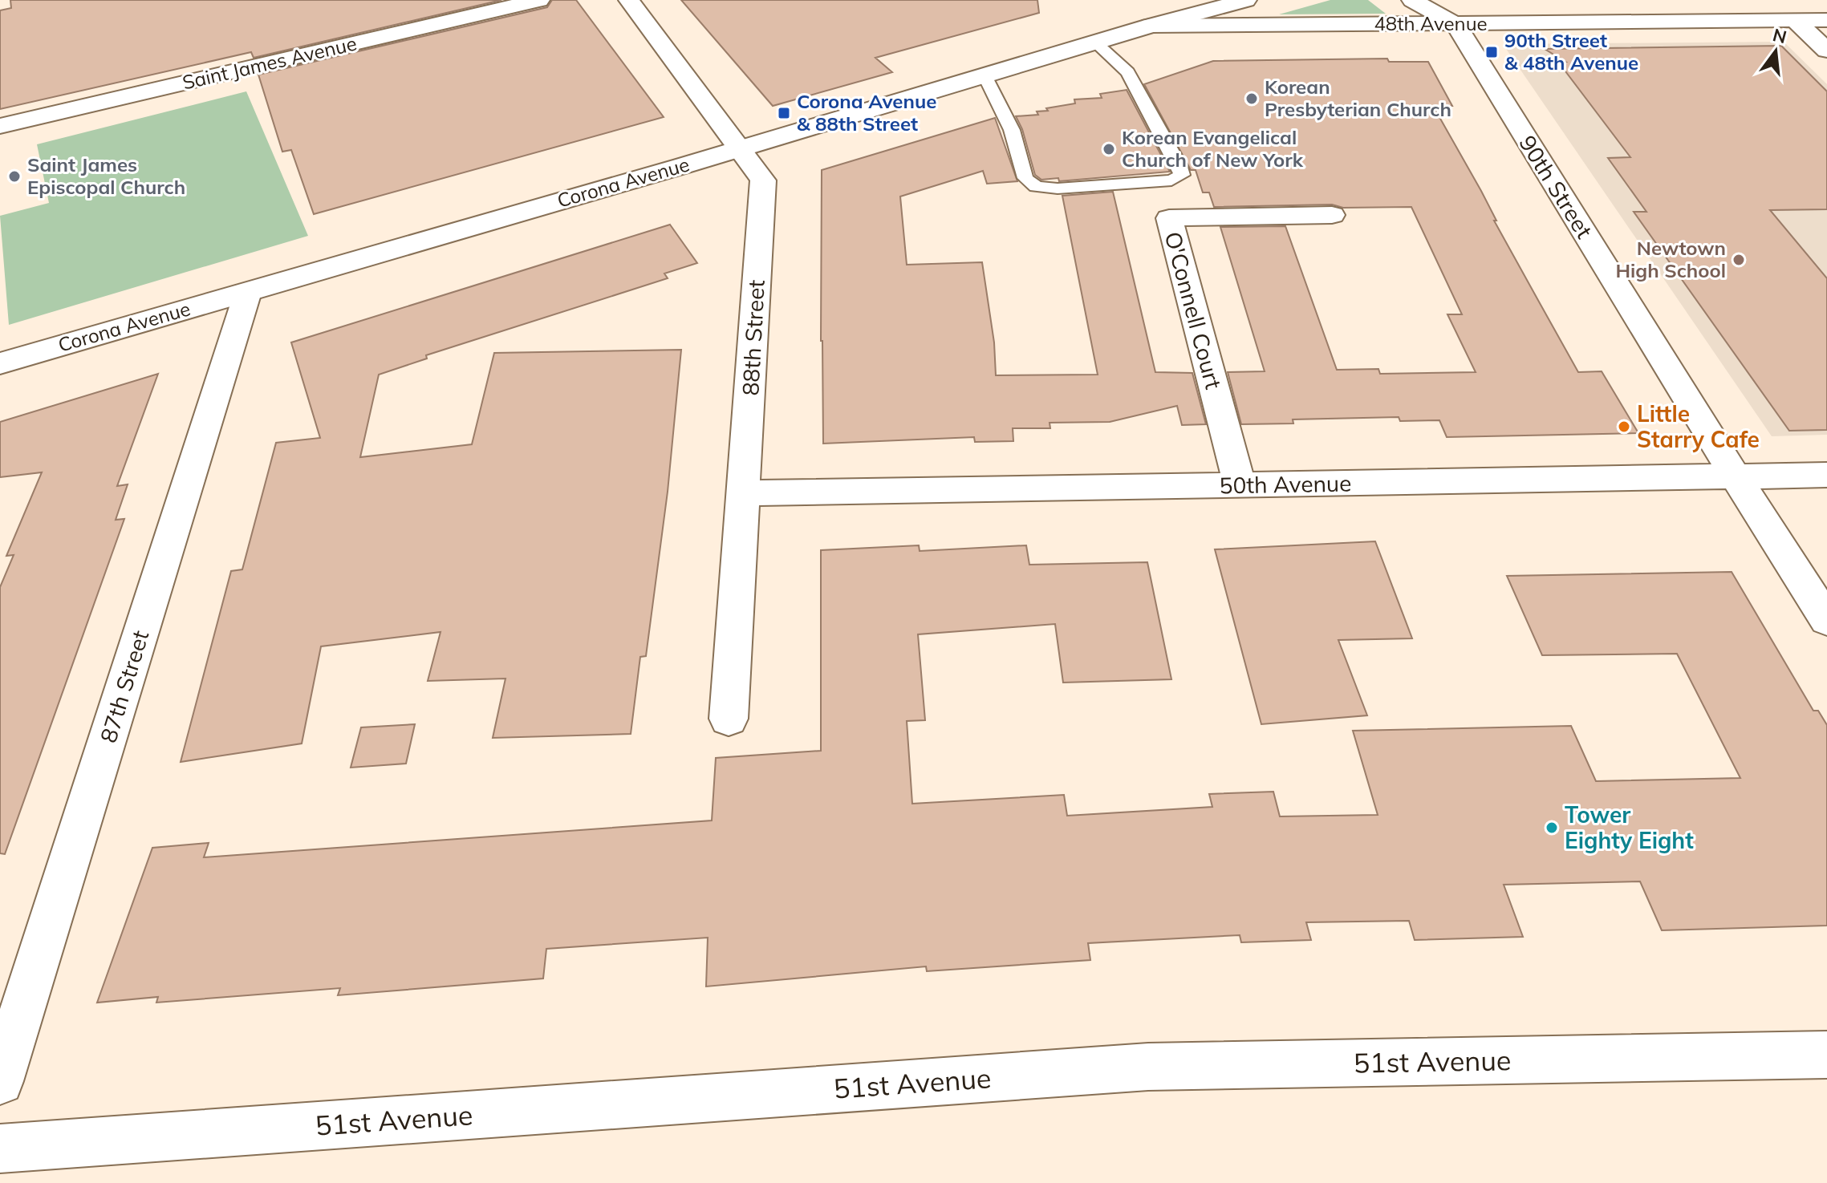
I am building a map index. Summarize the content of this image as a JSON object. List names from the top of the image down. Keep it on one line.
{"streets":{"street":["48th Avenue","Saint James Avenue","Corona Avenue","90th Street","O'Connell Court","88th Street","50th Avenue","87th Street","51st Avenue"]},"crossings":[["48th Avenue","Corona Avenue"],["48th Avenue","90th Street"],["Corona Avenue","88th Street"],["Corona Avenue","87th Street"],["90th Street","50th Avenue"],["O'Connell Court","50th Avenue"],["88th Street","50th Avenue"]],"places":{"transit":["90th Street & 48th Avenue","Corona Avenue & 88th Street"],"other":["Korean Presbyterian Church","Korean Evangelical Church of New York","Saint James Episcopal Church","Newtown High School","Little Starry Cafe","Tower Eighty Eight"]},"north":"top"}
